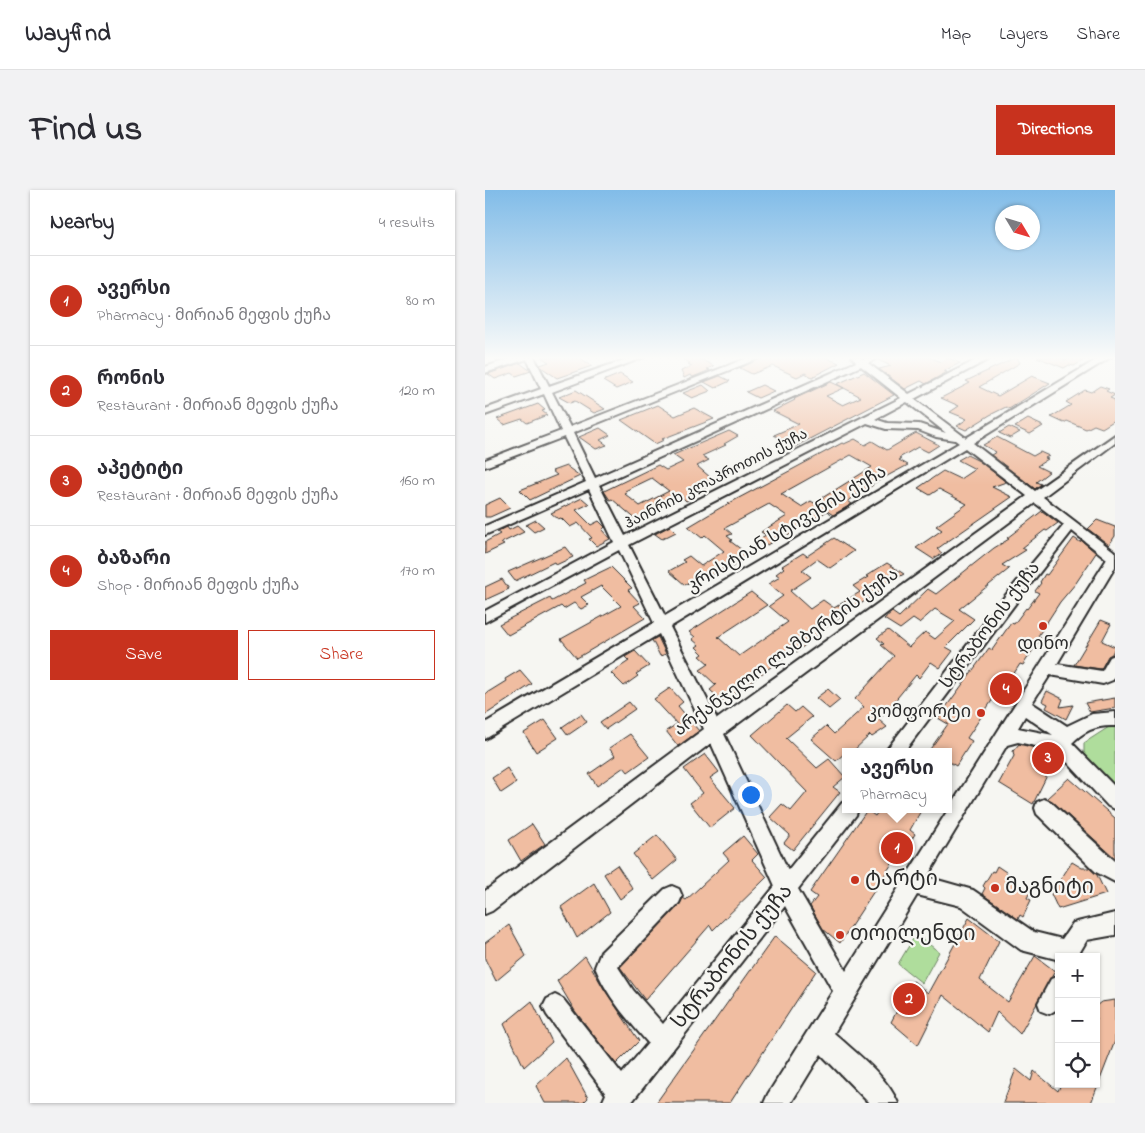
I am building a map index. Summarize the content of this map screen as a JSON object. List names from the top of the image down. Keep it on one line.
{"streets":{"street":["ჰაინრიხ კლაპროთის ქუჩა","კრისტიან სტივენის ქუჩა","სტრაბონის ქუჩა","არქანჯელო ლამბერტის ქუჩა"]},"places":["დინო","კომფორტი","ტარტი","მაგნიტი","თოილენდი"],"north":"bottom right","page":{"header":"Wayfind","nav":["Map","Layers","Share"],"title":"Find us","buttons":["Directions",["Save","Share"]],"heading":["Nearby","4 results"],"list":[{"mark":"1","name":"ავერსი","note":"Pharmacy · მირიან მეფის ქუჩა","value":"80 m"},{"mark":"2","name":"რონის","note":"Restaurant · მირიან მეფის ქუჩა","value":"120 m"},{"mark":"3","name":"აპეტიტი","note":"Restaurant · მირიან მეფის ქუჩა","value":"160 m"},{"mark":"4","name":"ბაზარი","note":"Shop · მირიან მეფის ქუჩა","value":"170 m"}],"pins":["4","3","1","2"],"popup":["ავერსი","Pharmacy"],"map_buttons":["+","−"]}}
